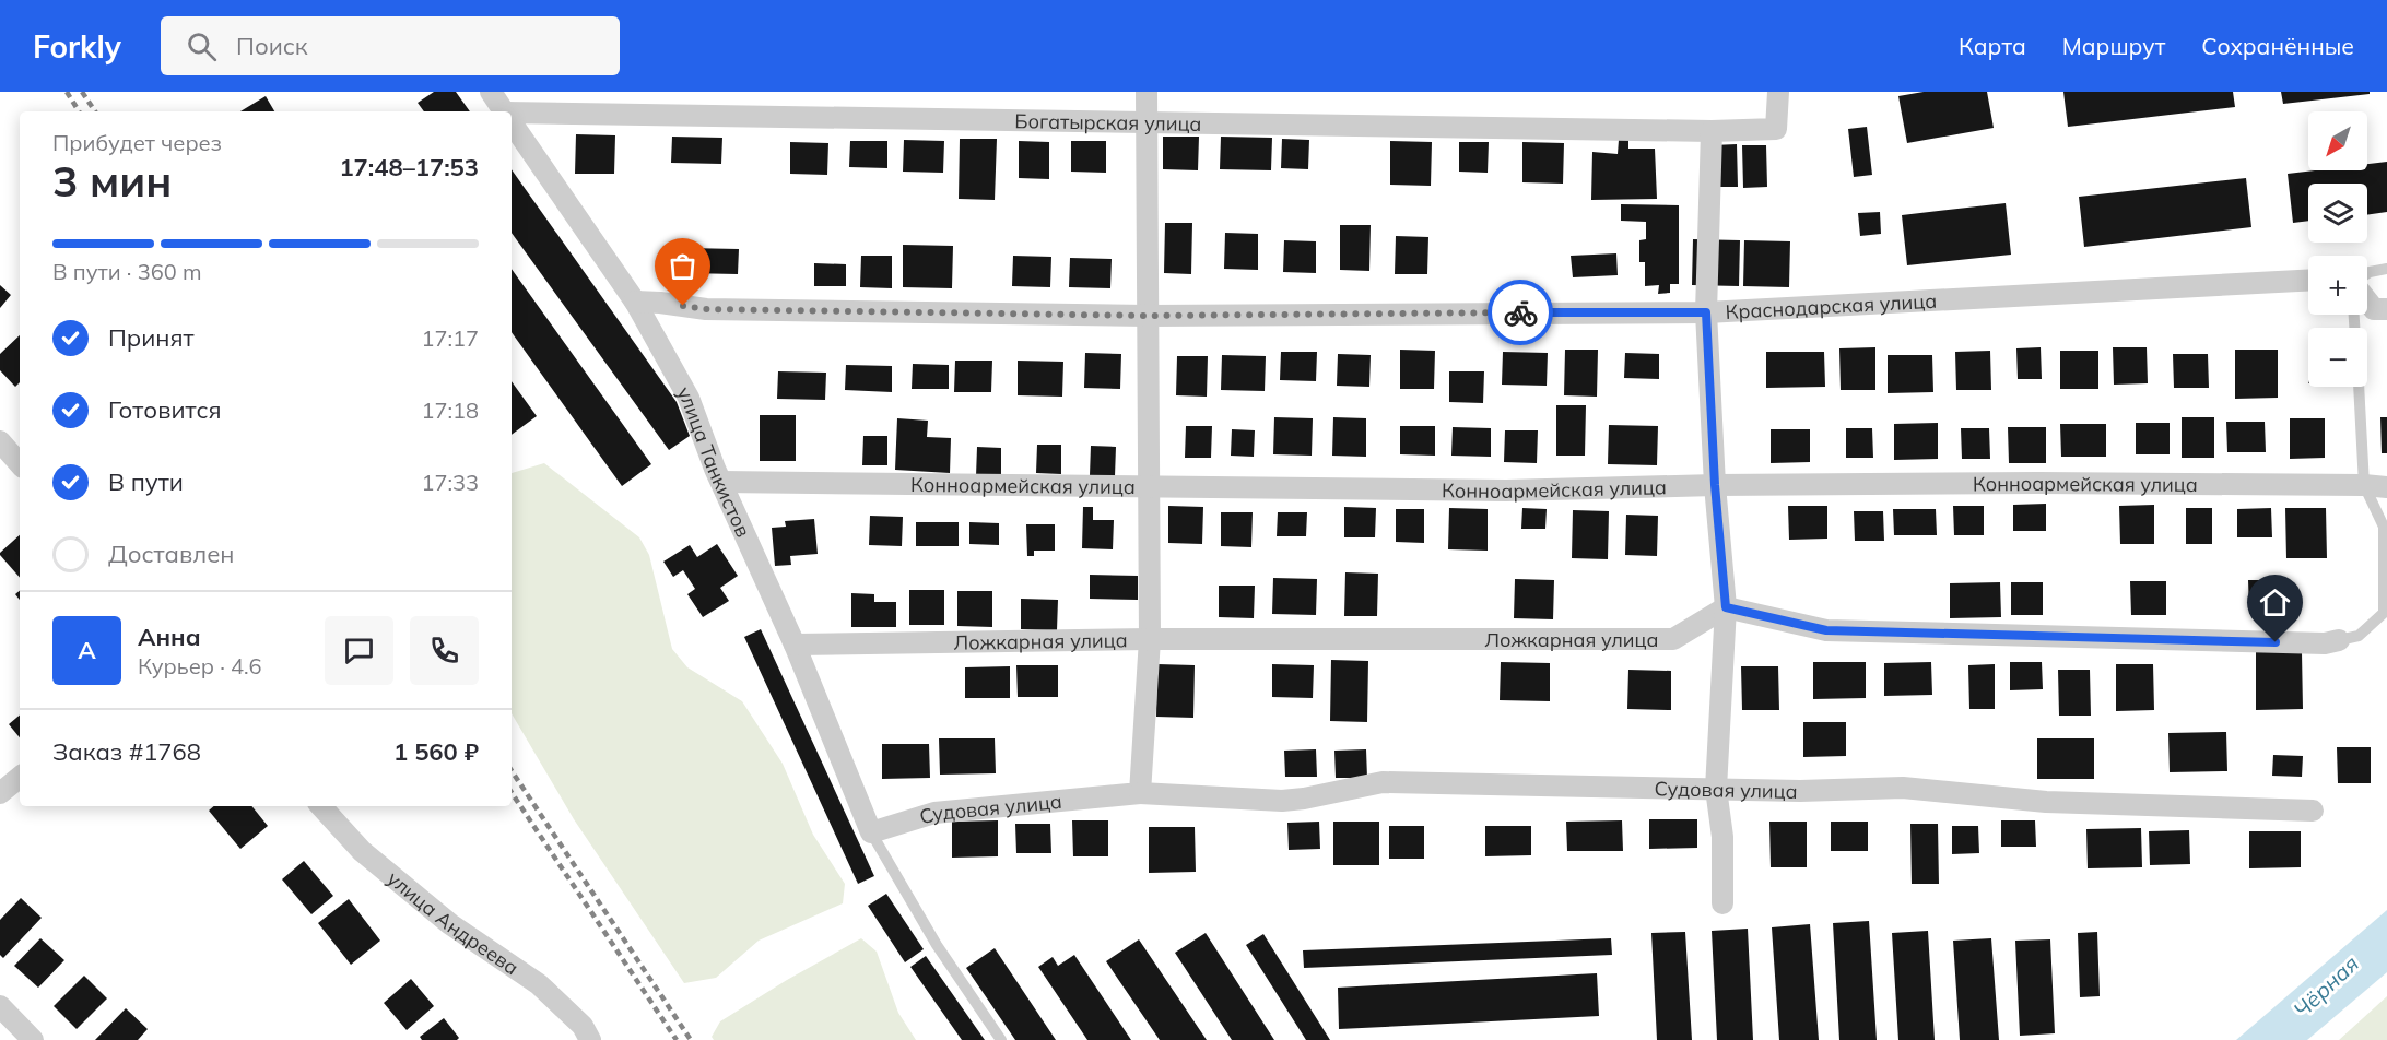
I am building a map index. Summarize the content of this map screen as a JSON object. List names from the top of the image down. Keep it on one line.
{"streets":{"street":["Богатырская улица","Краснодарская улица","улица Танкистов","Конноармейская улица","Ложкарная улица","Судовая улица","улица Андреева"]},"crossings":[["Краснодарская улица","улица Танкистов"],["улица Танкистов","Конноармейская улица"],["улица Танкистов","Ложкарная улица"],["улица Танкистов","Судовая улица"]],"water":["Чёрная"],"north":"bottom left","page":{"header":"Forkly","search":"Поиск","nav":["Карта","Маршрут","Сохранённые"],"map_buttons":["+","−"],"heading":["3 мин","Прибудет через","17:48–17:53"],"panel":["Анна","Курьер · 4.6","Заказ #1768","1 560 ₽"],"bar":"В пути · 360 m","list":[["Принят","17:17"],["Готовится","17:18"],["В пути","17:33"],"Доставлен"],"round":"А"}}
